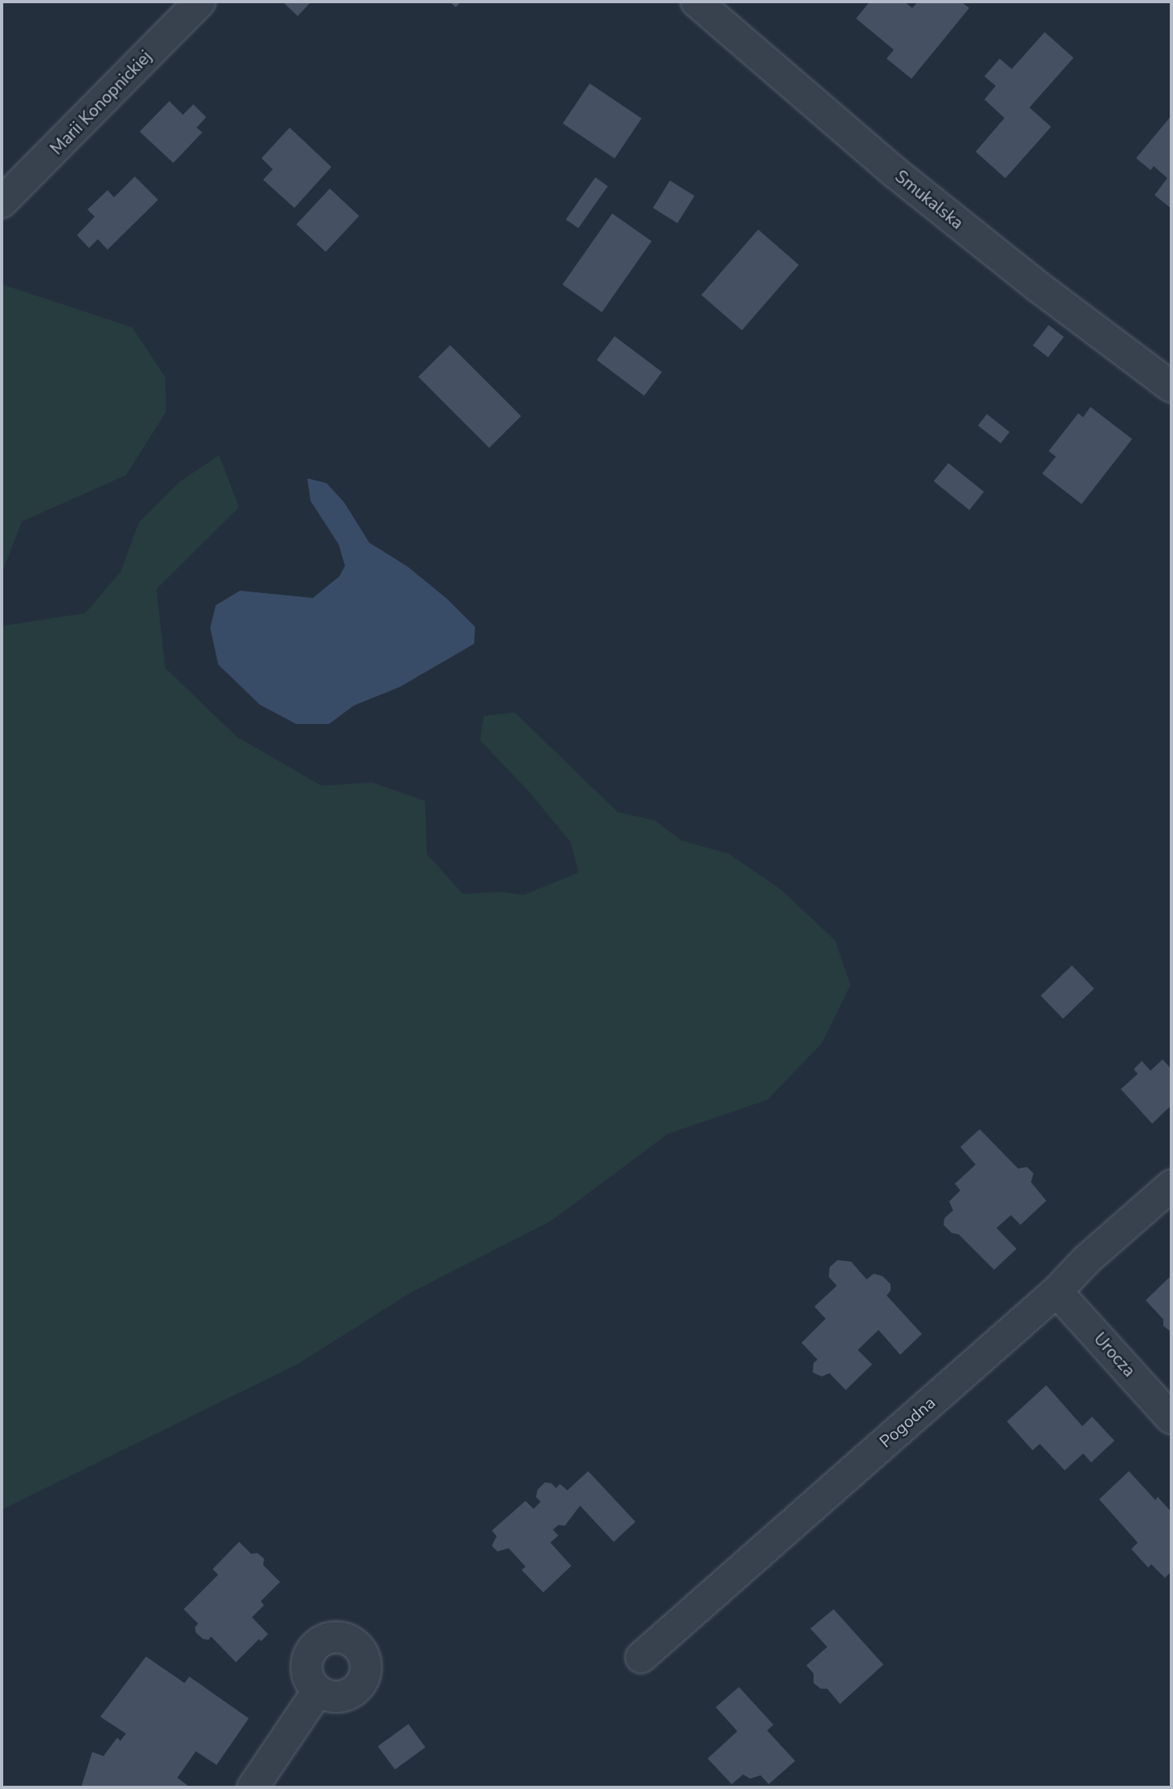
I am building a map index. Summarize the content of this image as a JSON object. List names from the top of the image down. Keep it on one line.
{"streets":{"street":["Marii Konopnickiej","Smukalska","Urocza","Pogodna"]},"crossings":[["Urocza","Pogodna"]]}
